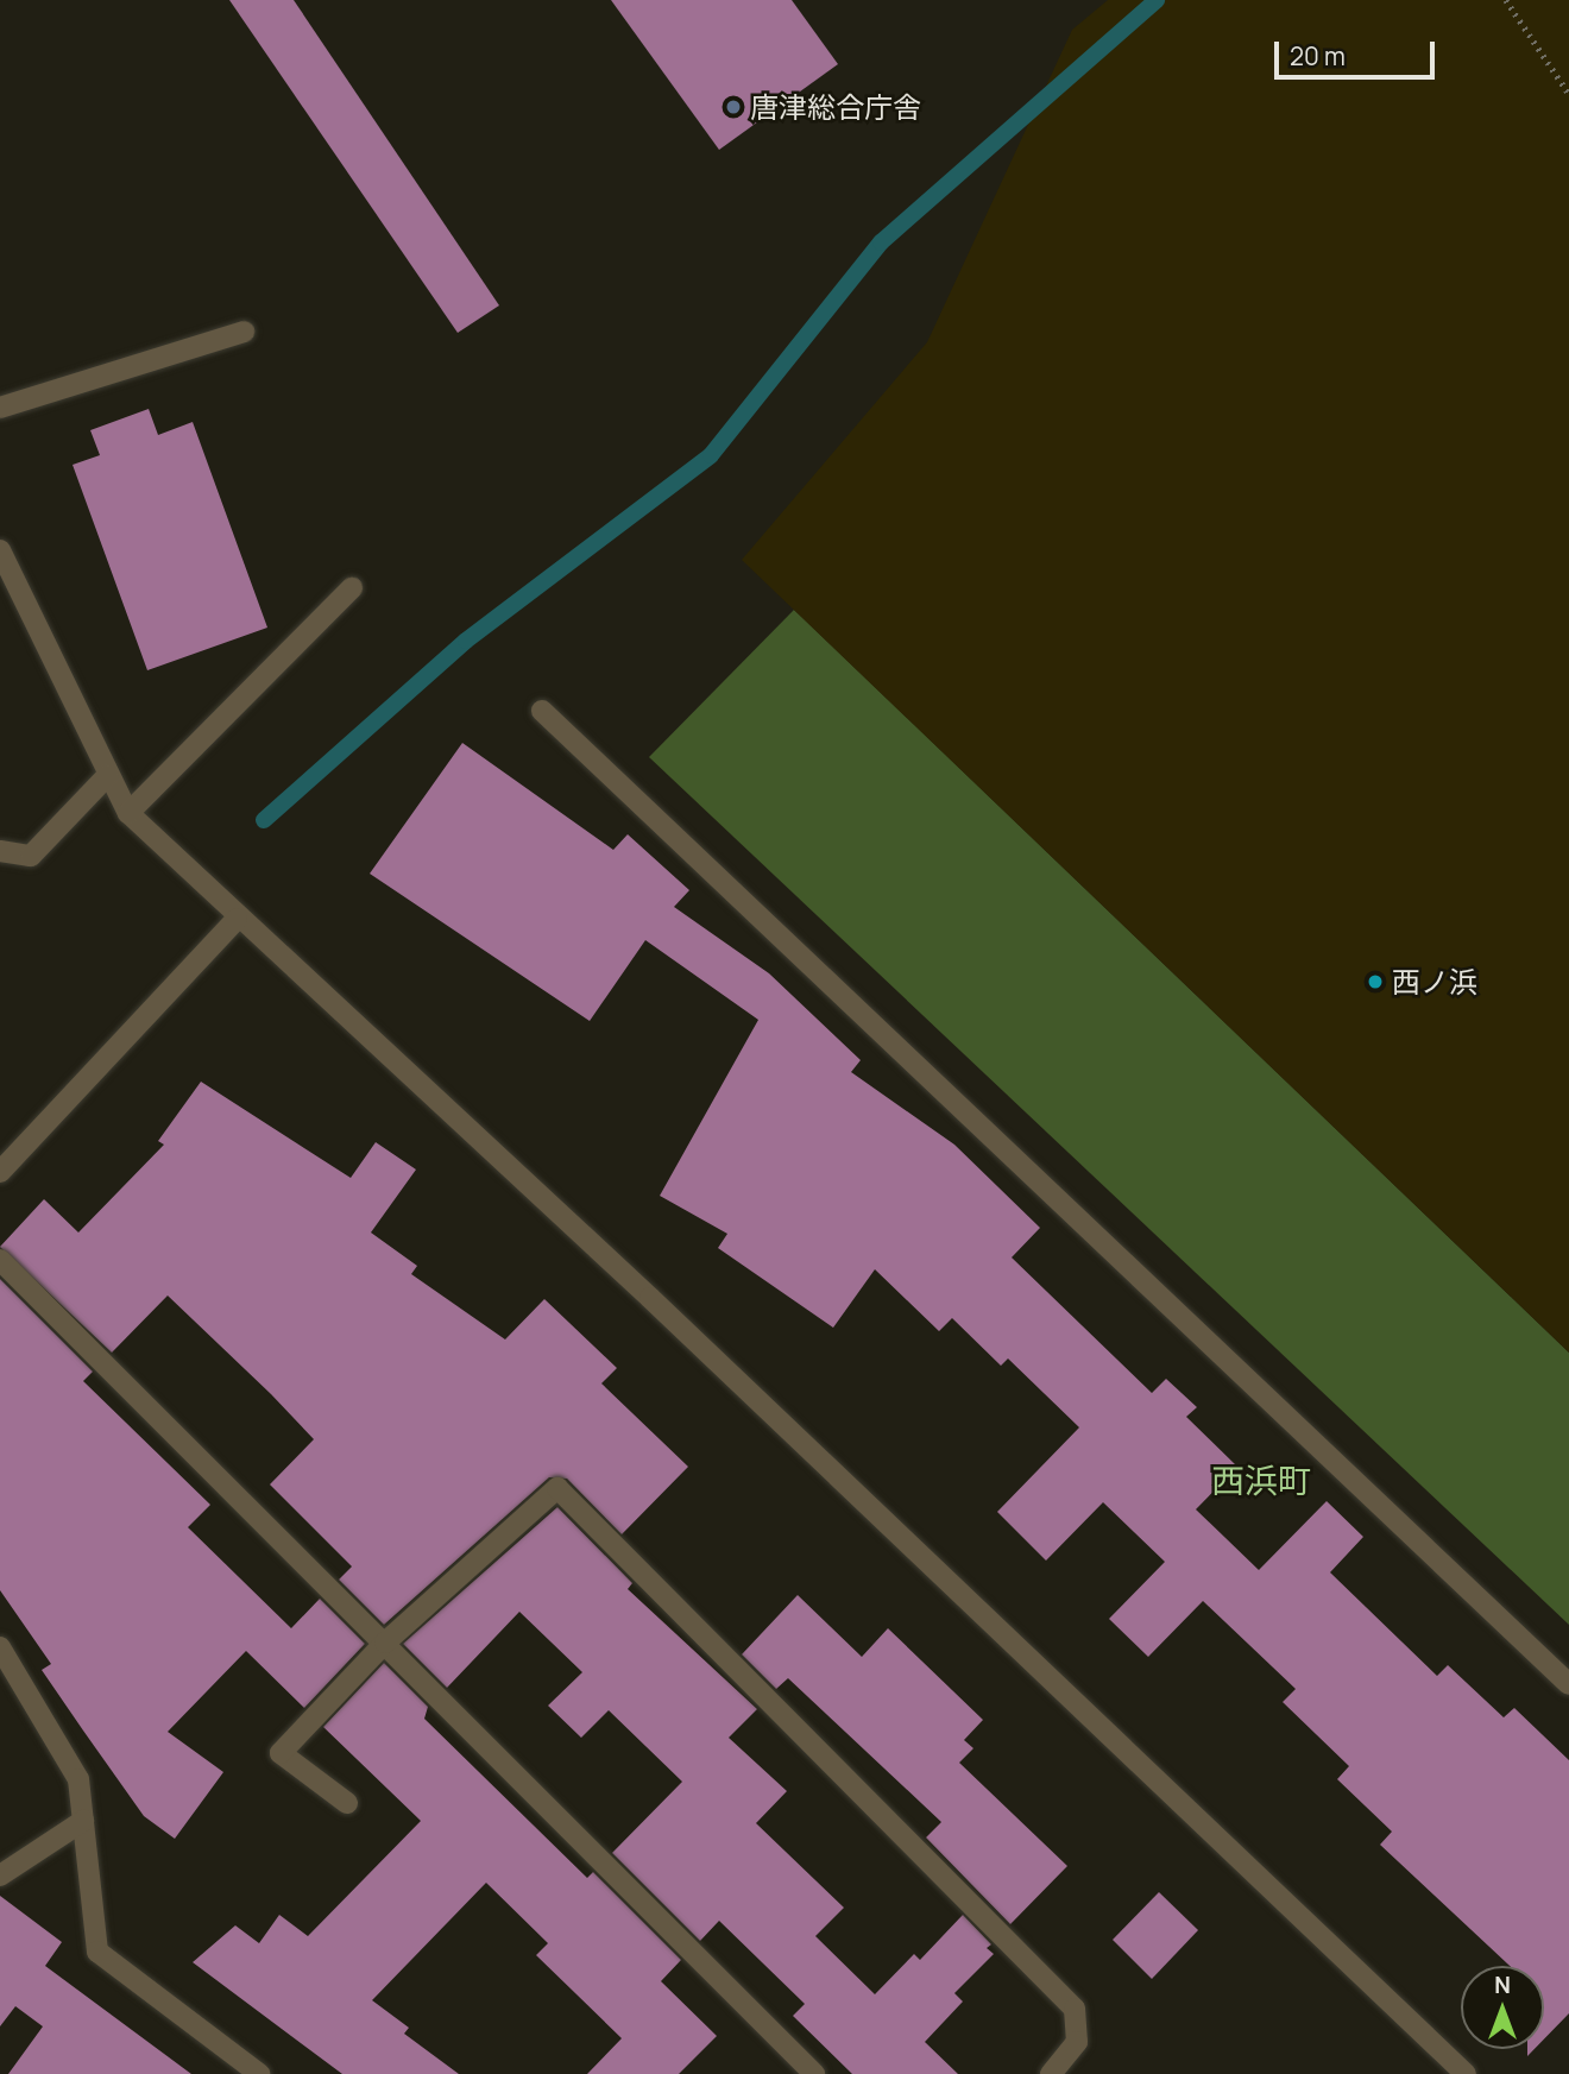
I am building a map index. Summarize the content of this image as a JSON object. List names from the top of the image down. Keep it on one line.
{"districts":["西浜町"],"places":["唐津総合庁舎","西ノ浜"],"scale_bar":"20 m","north":"top"}
